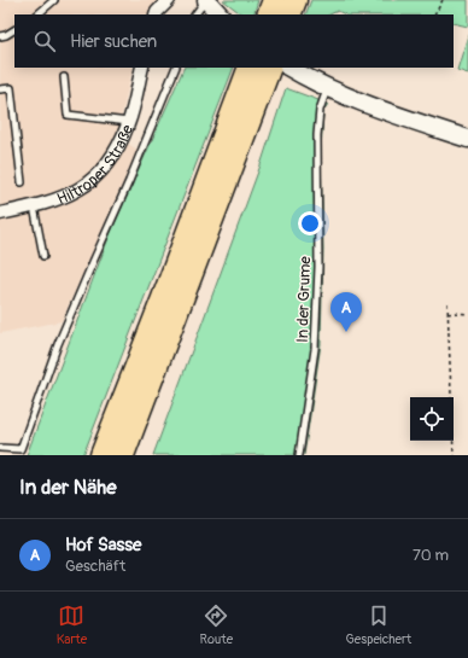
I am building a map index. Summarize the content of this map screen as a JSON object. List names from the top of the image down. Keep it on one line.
{"streets":{"street":["Hiltroper Straße"],"lane":["In der Grume"]},"page":{"search":"Hier suchen","pins":"A","heading":"In der Nähe","list":[{"mark":"A","name":"Hof Sasse","note":"Geschäft","value":"70 m"}],"nav":["Karte","Route","Gespeichert"]}}
